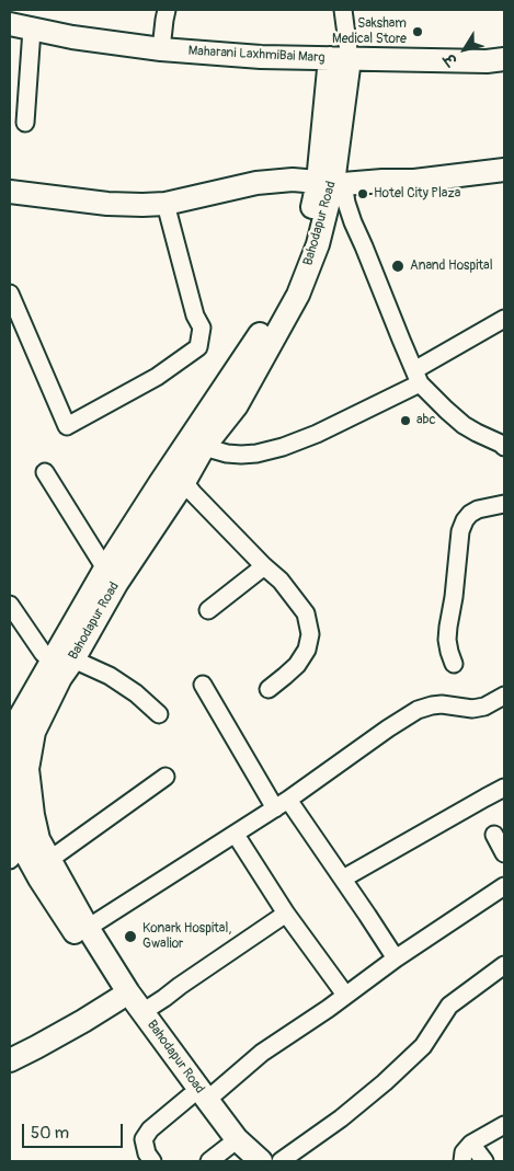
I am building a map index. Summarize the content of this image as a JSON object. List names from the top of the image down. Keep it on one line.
{"streets":{"main road":["Maharani LaxhmiBai Marg","Bahodapur Road"]},"places":["Saksham Medical Store","Hotel City Plaza","Anand Hospital","abc","Konark Hospital, Gwalior"],"scale_bar":"50 m","north":"bottom left"}
